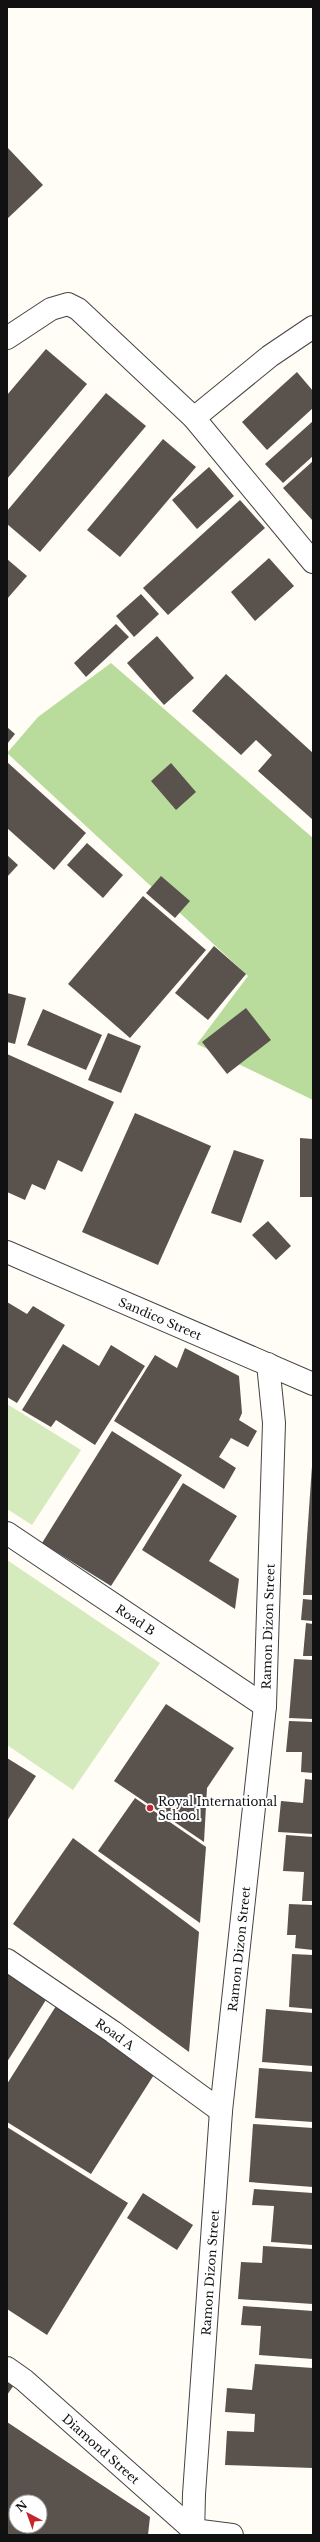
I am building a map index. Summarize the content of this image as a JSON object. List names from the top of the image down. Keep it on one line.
{"streets":{"street":["Sandico Street","Road B","Ramon Dizon Street","Road A","Diamond Street"]},"crossings":[["Sandico Street","Ramon Dizon Street"],["Road B","Ramon Dizon Street"],["Ramon Dizon Street","Road A"],["Ramon Dizon Street","Diamond Street"]],"places":["Royal International School"],"north":"top left"}
